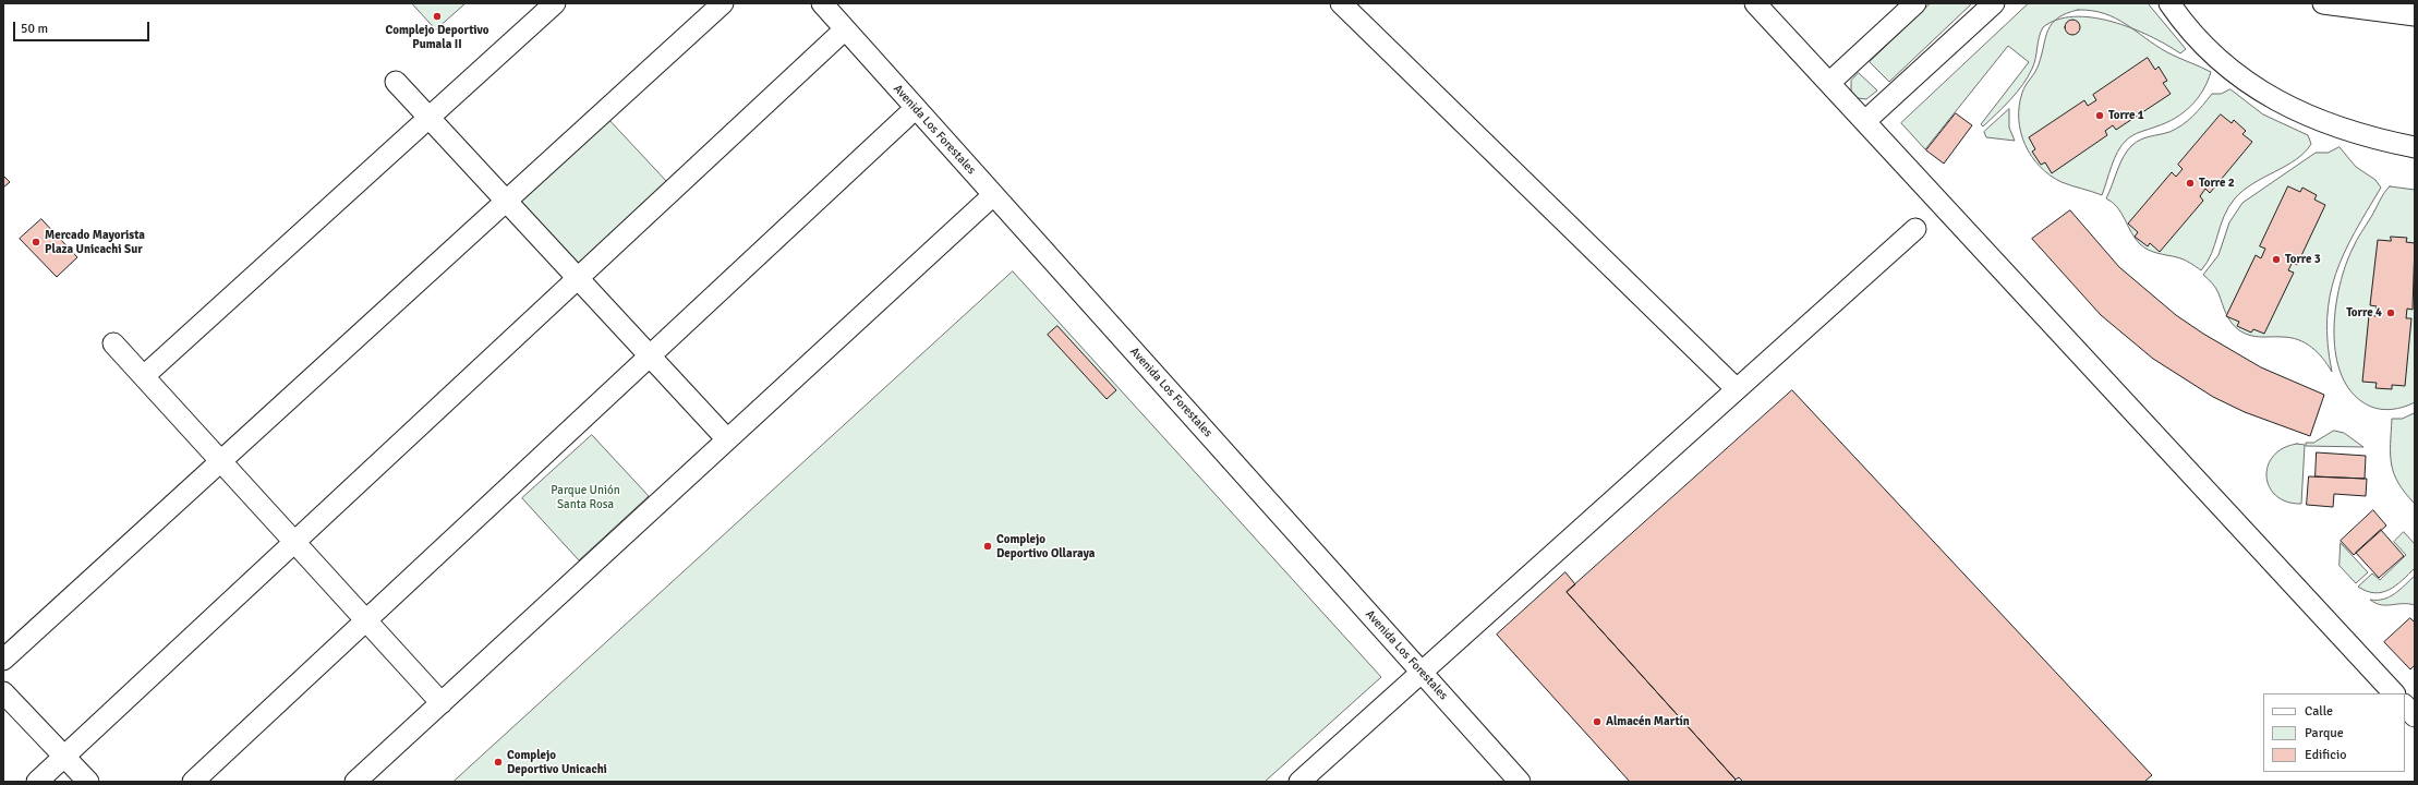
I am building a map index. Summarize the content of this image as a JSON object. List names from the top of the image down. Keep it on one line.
{"streets":{"street":["Avenida Los Forestales"]},"parks":["Parque Unión Santa Rosa"],"places":["Complejo Deportivo Pumala II","Torre 1","Torre 2","Mercado Mayorista Plaza Unicachi Sur","Torre 3","Torre 4","Complejo Deportivo Ollaraya","Almacén Martín","Complejo Deportivo Unicachi"],"legend":["Calle","Parque","Edificio"],"scale_bar":"50 m"}
